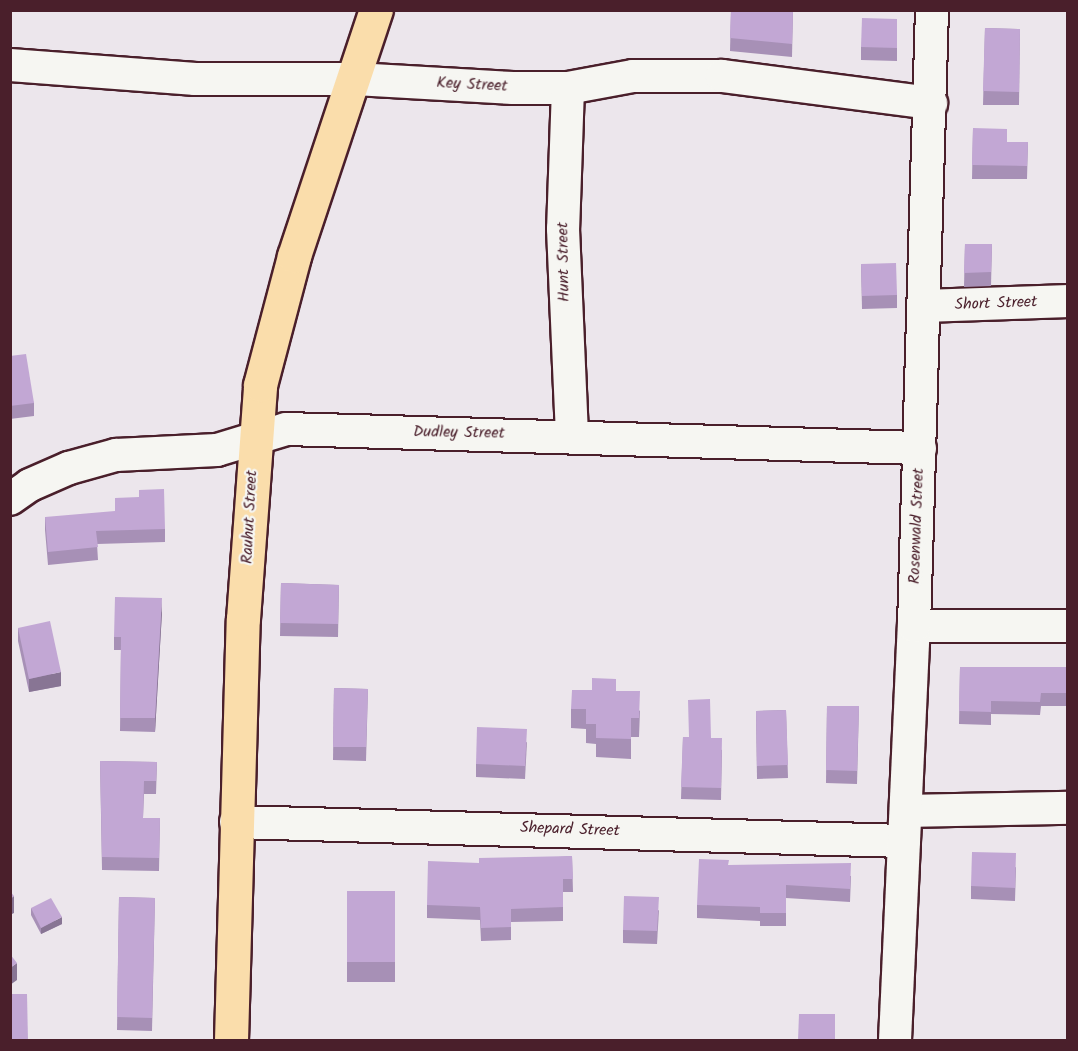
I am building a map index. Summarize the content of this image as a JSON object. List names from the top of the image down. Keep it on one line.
{"streets":{"main road":["Rauhut Street"],"street":["Key Street","Hunt Street","Short Street","Dudley Street","Rosenwald Street","Shepard Street"]},"crossings":[["Key Street","Hunt Street"],["Key Street","Rauhut Street"],["Key Street","Rosenwald Street"],["Hunt Street","Dudley Street"],["Short Street","Rosenwald Street"],["Dudley Street","Rauhut Street"],["Dudley Street","Rosenwald Street"],["Rauhut Street","Shepard Street"],["Rosenwald Street","Shepard Street"]]}
